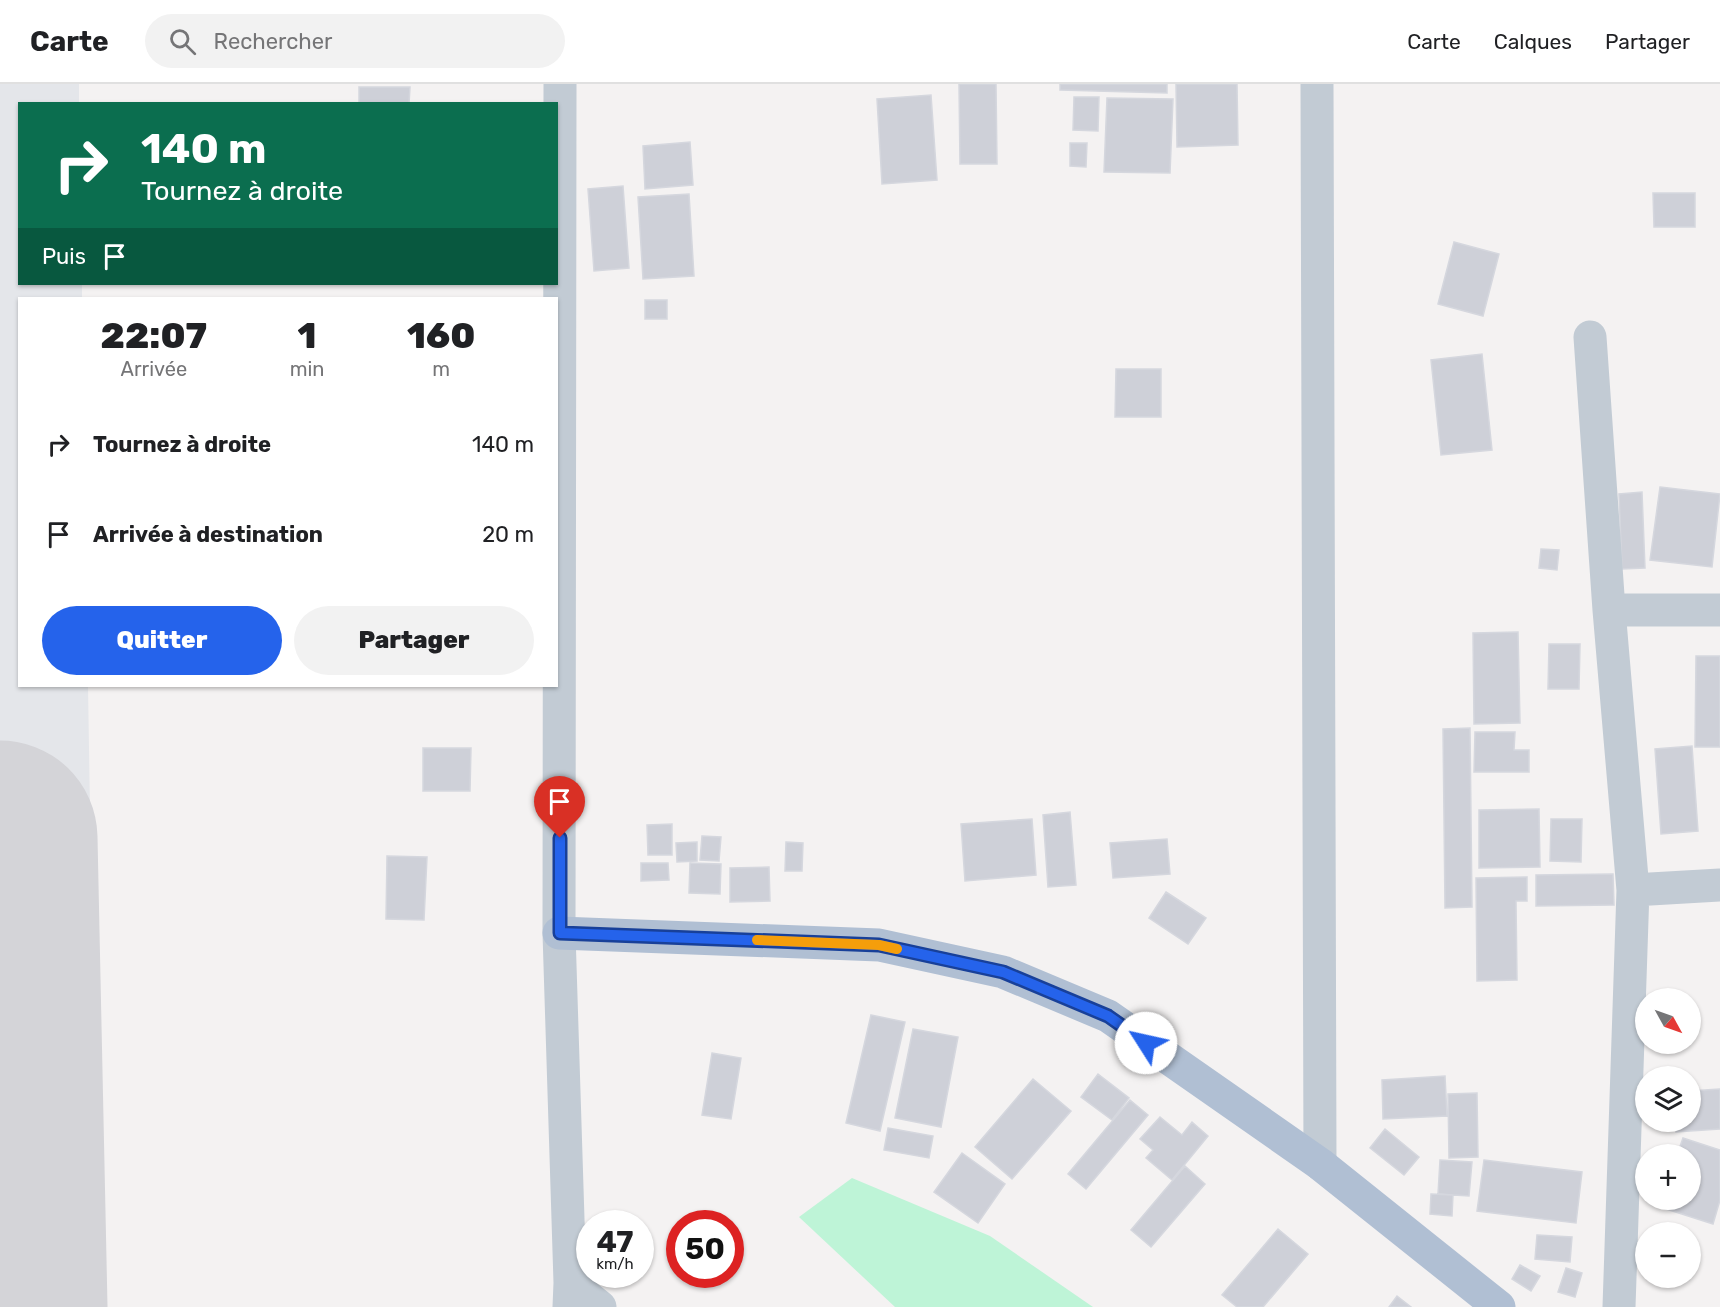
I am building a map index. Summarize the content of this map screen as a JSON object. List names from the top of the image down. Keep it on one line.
{"north":"bottom right","page":{"header":"Carte","search":"Rechercher","nav":["Carte","Calques","Partager"],"turn":["140 m","Tournez à droite"],"then":"Puis","eta":["22:07","Arrivée","1","min","160","m"],"list":[{"name":"Tournez à droite","value":"140 m"},{"name":"Arrivée à destination","value":"20 m"}],"buttons":["Quitter","Partager"],"map_buttons":["+","−"],"speed":"47 km/h","limit":"50"}}
